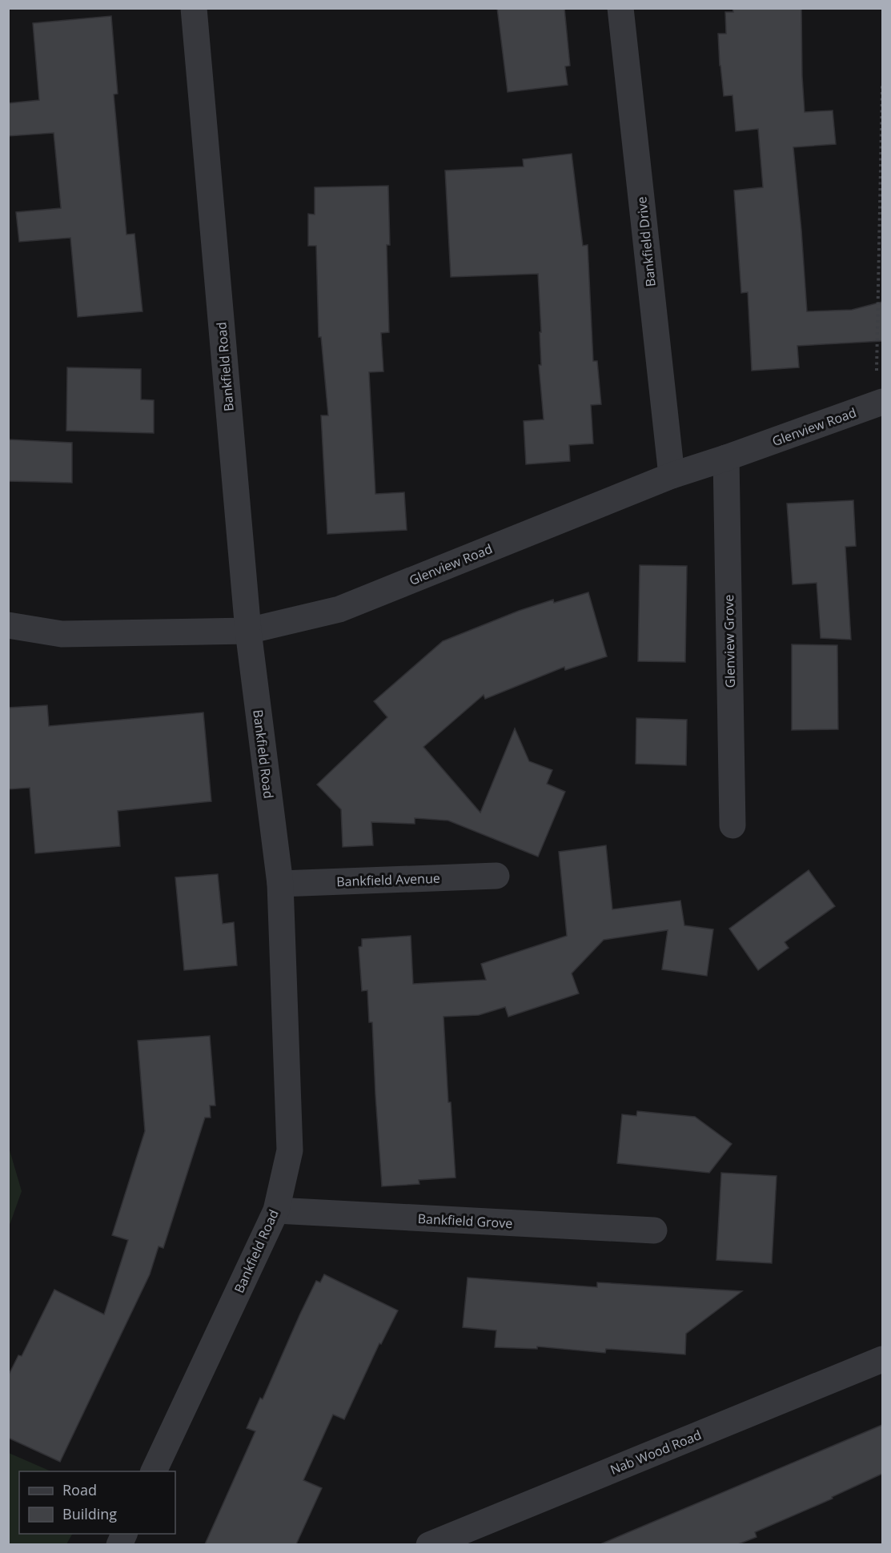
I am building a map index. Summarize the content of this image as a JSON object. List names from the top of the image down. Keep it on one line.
{"streets":{"street":["Bankfield Drive","Bankfield Road","Glenview Road","Glenview Grove","Bankfield Avenue","Bankfield Grove","Nab Wood Road"]},"crossings":[["Bankfield Drive","Glenview Road"],["Bankfield Road","Glenview Road"],["Bankfield Road","Bankfield Avenue"],["Bankfield Road","Bankfield Grove"],["Glenview Road","Glenview Grove"]],"legend":["Road","Building"]}
